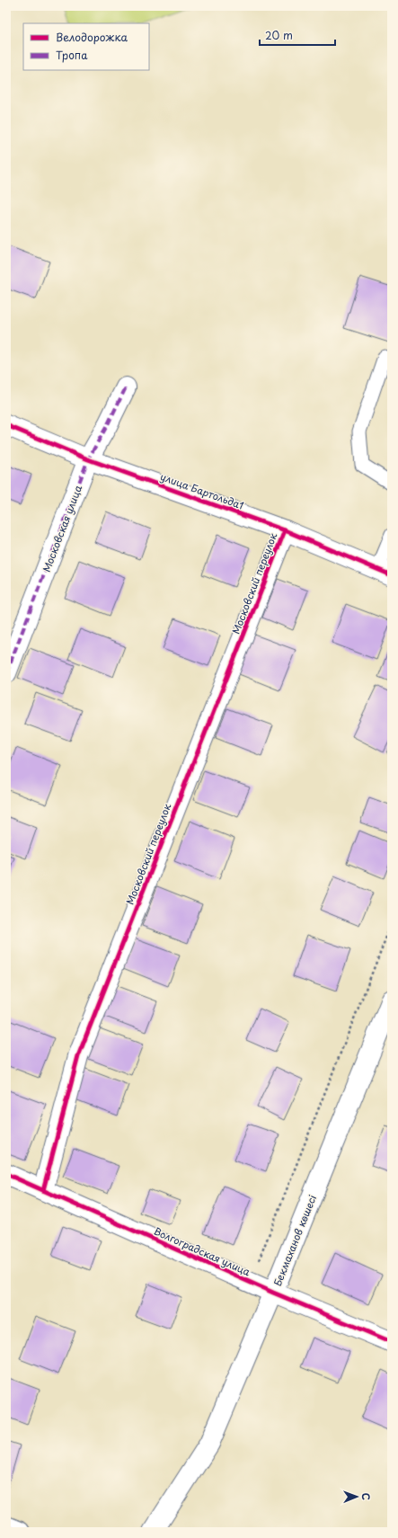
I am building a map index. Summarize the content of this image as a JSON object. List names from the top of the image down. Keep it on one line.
{"streets":{"street":["улица Бартольда1","Московская улица","Московский переулок","Бекмаханов көшесі","Волгоградская улица"]},"crossings":[["улица Бартольда1","Московская улица"],["улица Бартольда1","Московский переулок"],["Московский переулок","Волгоградская улица"],["Бекмаханов көшесі","Волгоградская улица"]],"legend":["Велодорожка","Тропа"],"scale_bar":"20 m","north":"right"}
